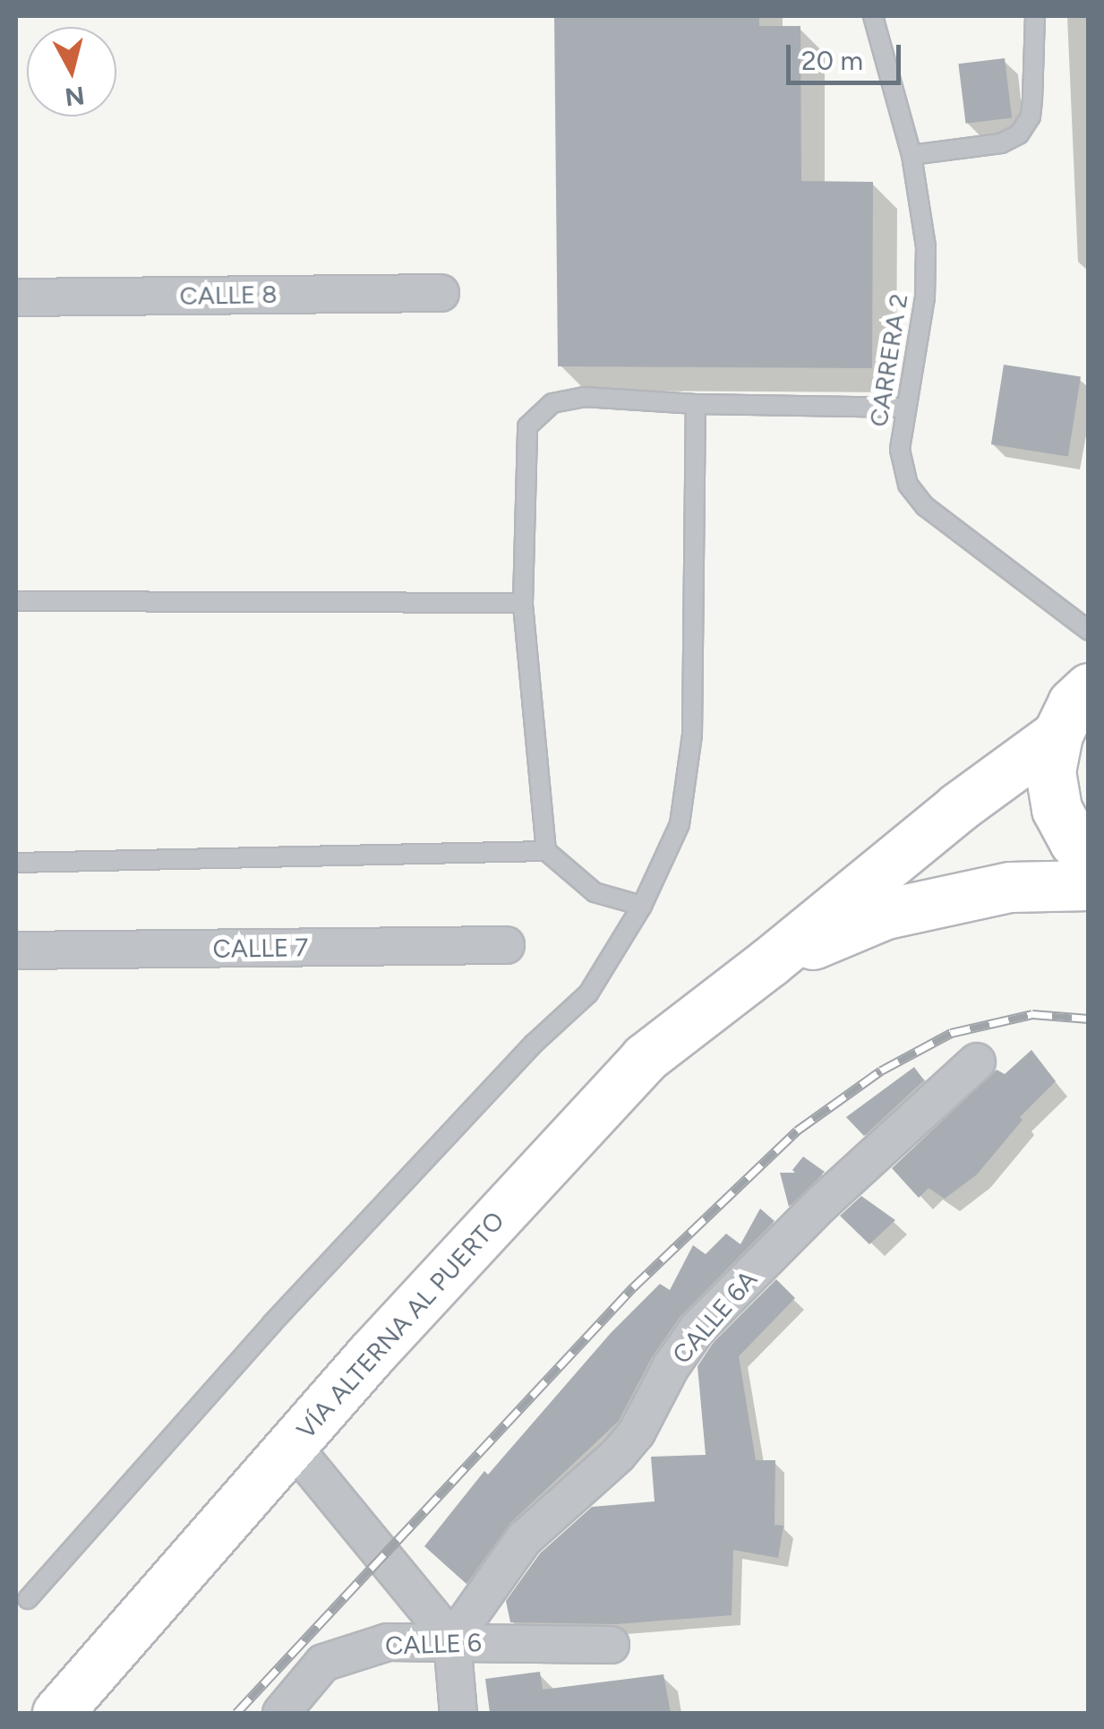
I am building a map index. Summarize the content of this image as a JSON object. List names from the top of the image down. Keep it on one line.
{"streets":{"main road":["VÍA ALTERNA AL PUERTO"],"street":["CALLE 8","CALLE 7","CALLE 6A","CALLE 6"],"lane":["CARRERA 2"]},"crossings":[["CALLE 6A","CALLE 6"]],"scale_bar":"20 m","north":"bottom"}
